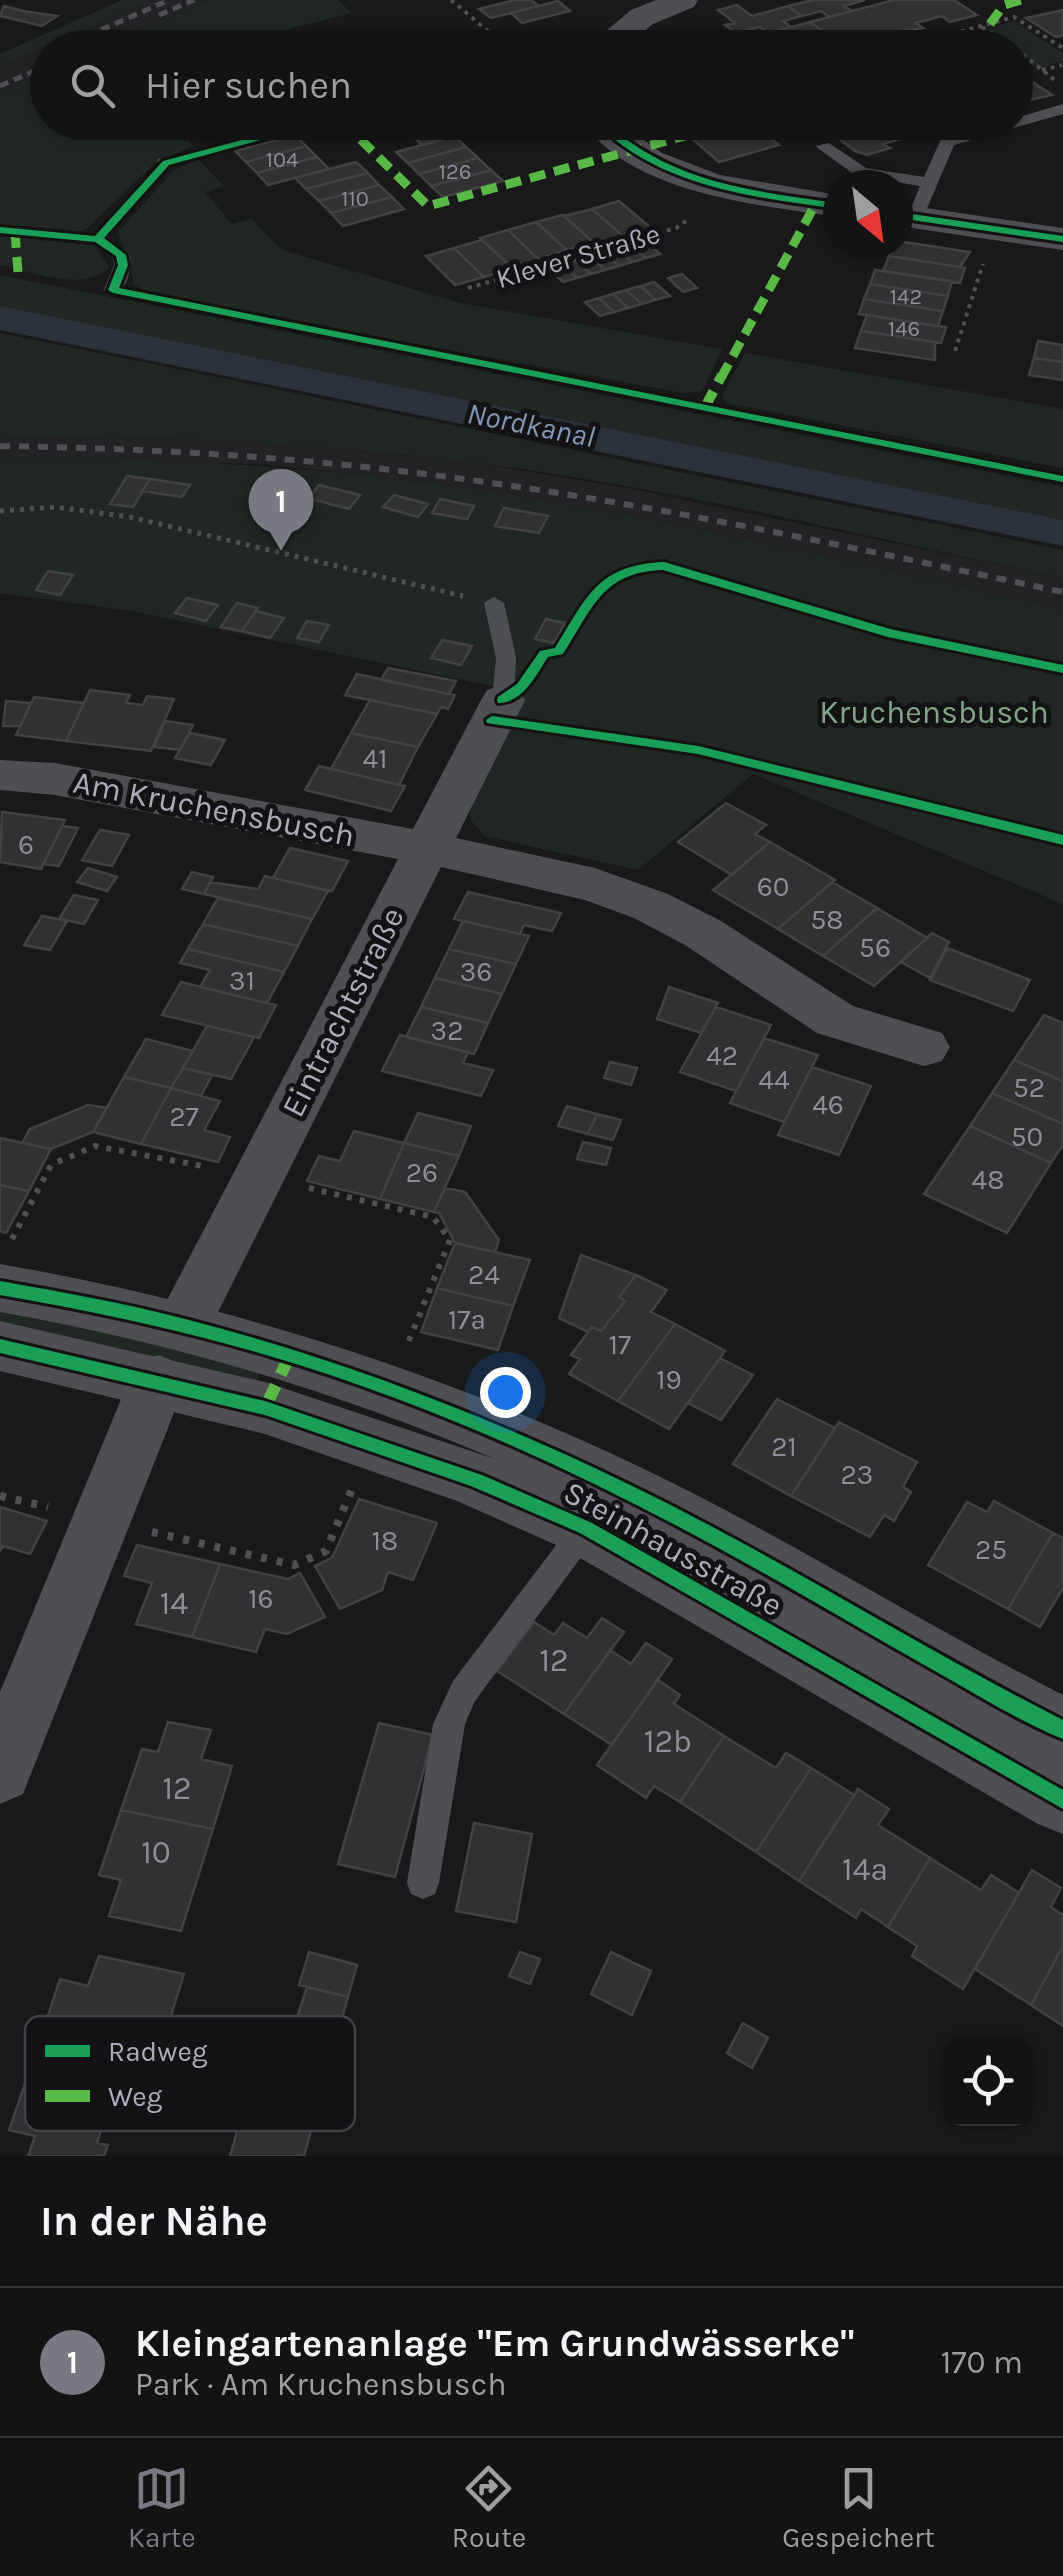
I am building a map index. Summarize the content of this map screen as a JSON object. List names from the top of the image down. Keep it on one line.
{"streets":{"street":["Am Kruchensbusch","Eintrachtstraße","Steinhausstraße"],"path":["Klever Straße"]},"crossings":[["Am Kruchensbusch","Eintrachtstraße"],["Eintrachtstraße","Steinhausstraße"]],"water":["Nordkanal"],"parks":["Kruchensbusch"],"house_numbers":["104","126","110","142","146","41","6","60","58","56","36","31","32","42","44","52","46","27","50","26","48","24","17a","17","19","21","23","18","25","16","14","12","12b","12","10","14a"],"legend":["Radweg","Weg"],"north":"bottom right","page":{"search":"Hier suchen","pins":"1","heading":"In der Nähe","list":[{"mark":"1","name":"Kleingartenanlage \"Em Grundwässerke\"","note":"Park · Am Kruchensbusch","value":"170 m"}],"nav":["Karte","Route","Gespeichert"]}}
